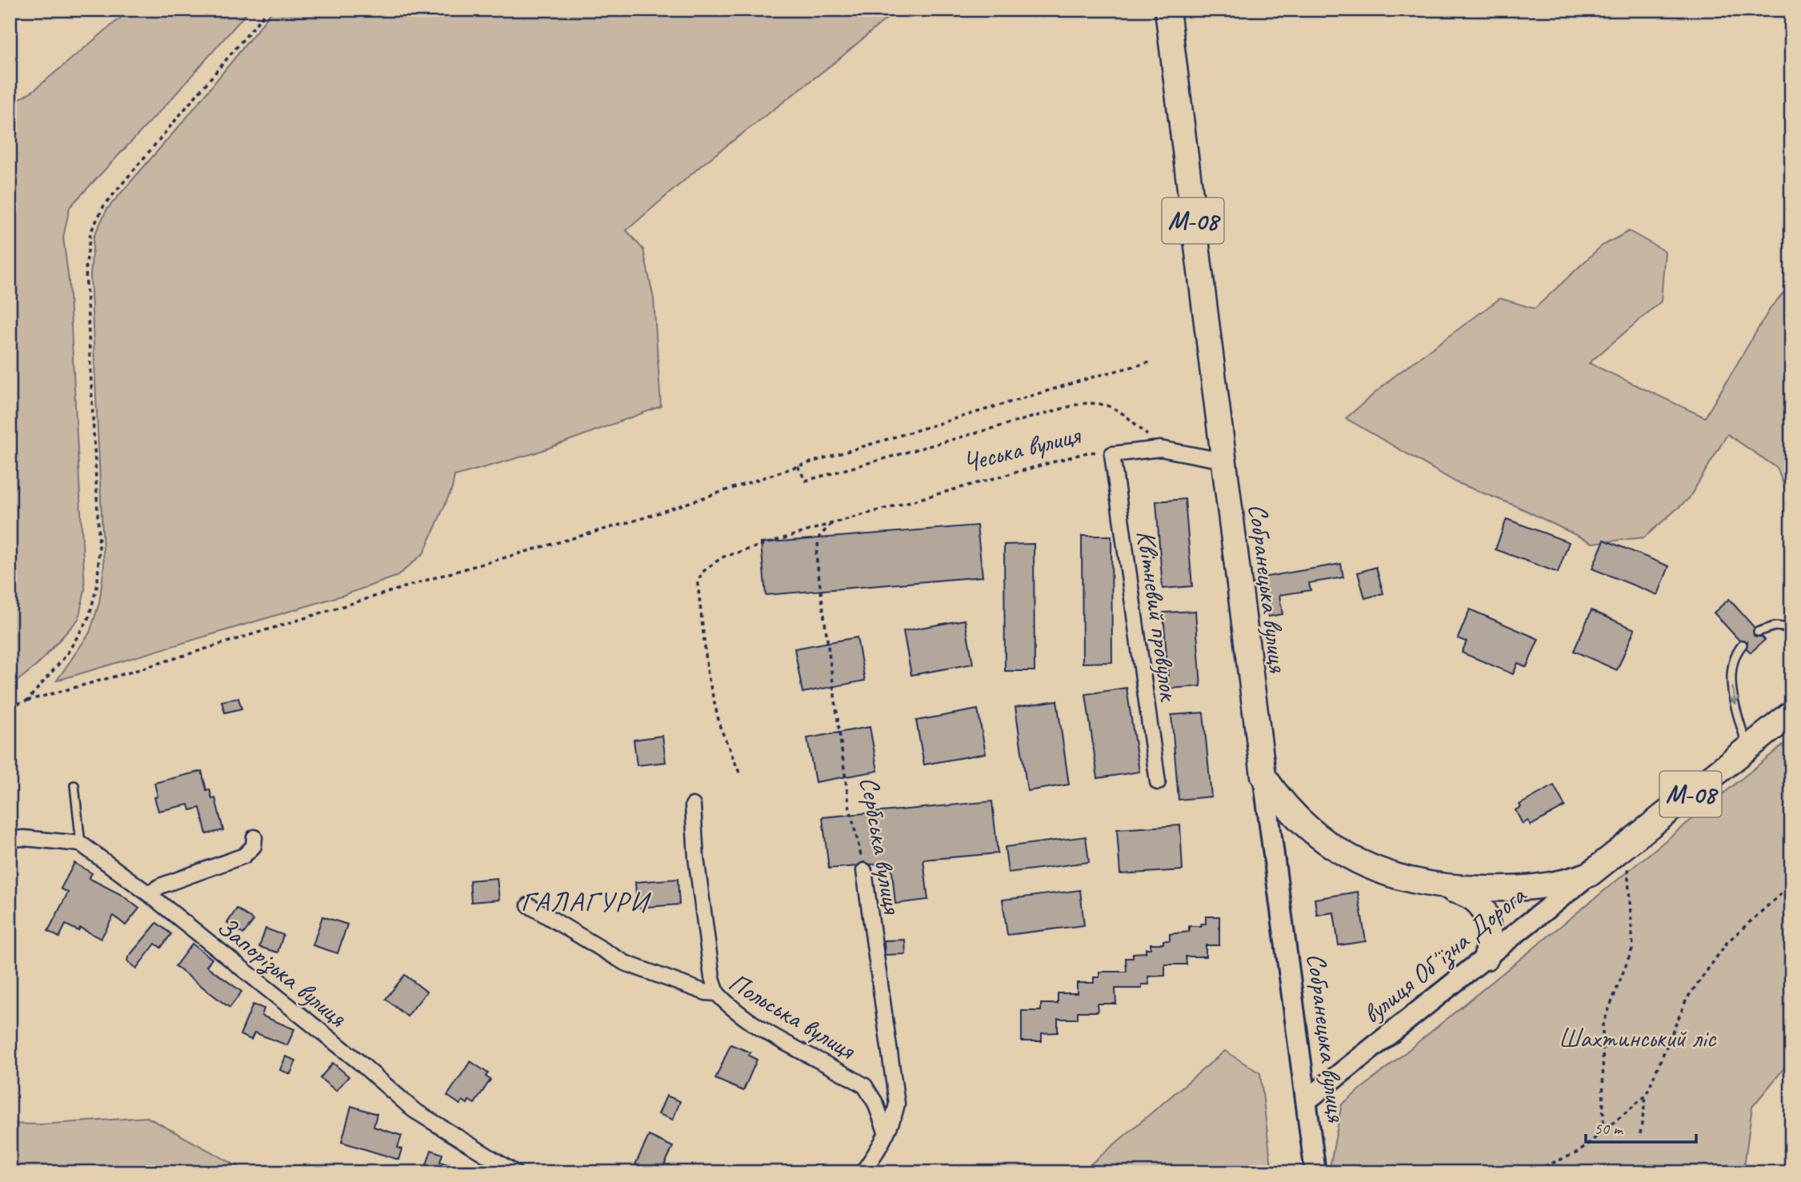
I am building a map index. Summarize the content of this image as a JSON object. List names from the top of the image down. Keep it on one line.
{"streets":{"highway":["М-08","Собранецька вулиця","вулиця Обʼїзна Дорога"],"street":["Чеська вулиця","Квітневий провулок","Сербська вулиця","Запорізька вулиця","Польська вулиця"]},"crossings":[["Чеська вулиця","Собранецька вулиця"],["Чеська вулиця","Квітневий провулок"],["Чеська вулиця","Сербська вулиця"],["Собранецька вулиця","вулиця Обʼїзна Дорога"],["Сербська вулиця","Польська вулиця"]],"districts":["ГАЛАГУРИ"],"parks":["Шахтинський ліс"],"scale_bar":"50 m"}
